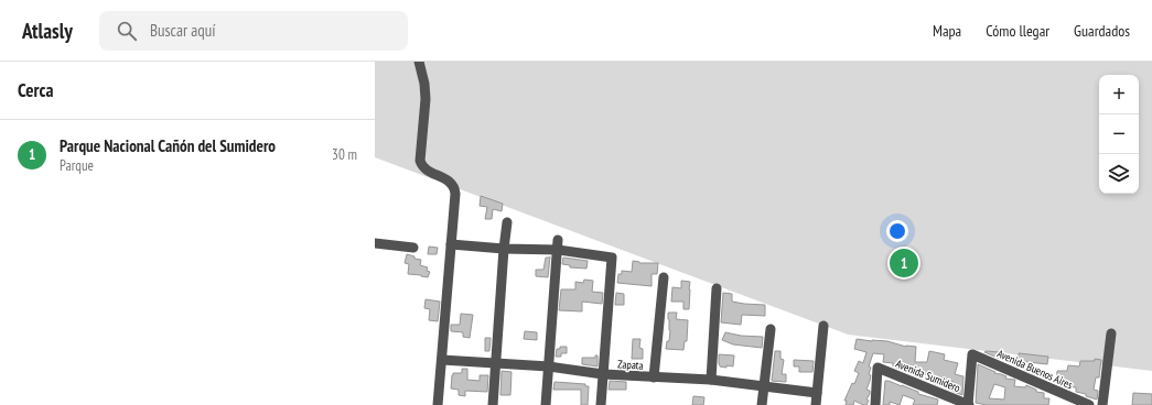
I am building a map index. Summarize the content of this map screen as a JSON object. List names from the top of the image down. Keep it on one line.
{"streets":{"street":["Zapata","Avenida Buenos Aires","Avenida Sumidero"]},"crossings":[["Avenida Buenos Aires","Avenida Sumidero"]],"page":{"header":"Atlasly","search":"Buscar aquí","nav":["Mapa","Cómo llegar","Guardados"],"heading":"Cerca","map_buttons":["+","−"],"list":[{"mark":"1","name":"Parque Nacional Cañón del Sumidero","note":"Parque","value":"30 m"}],"pins":"1"}}
